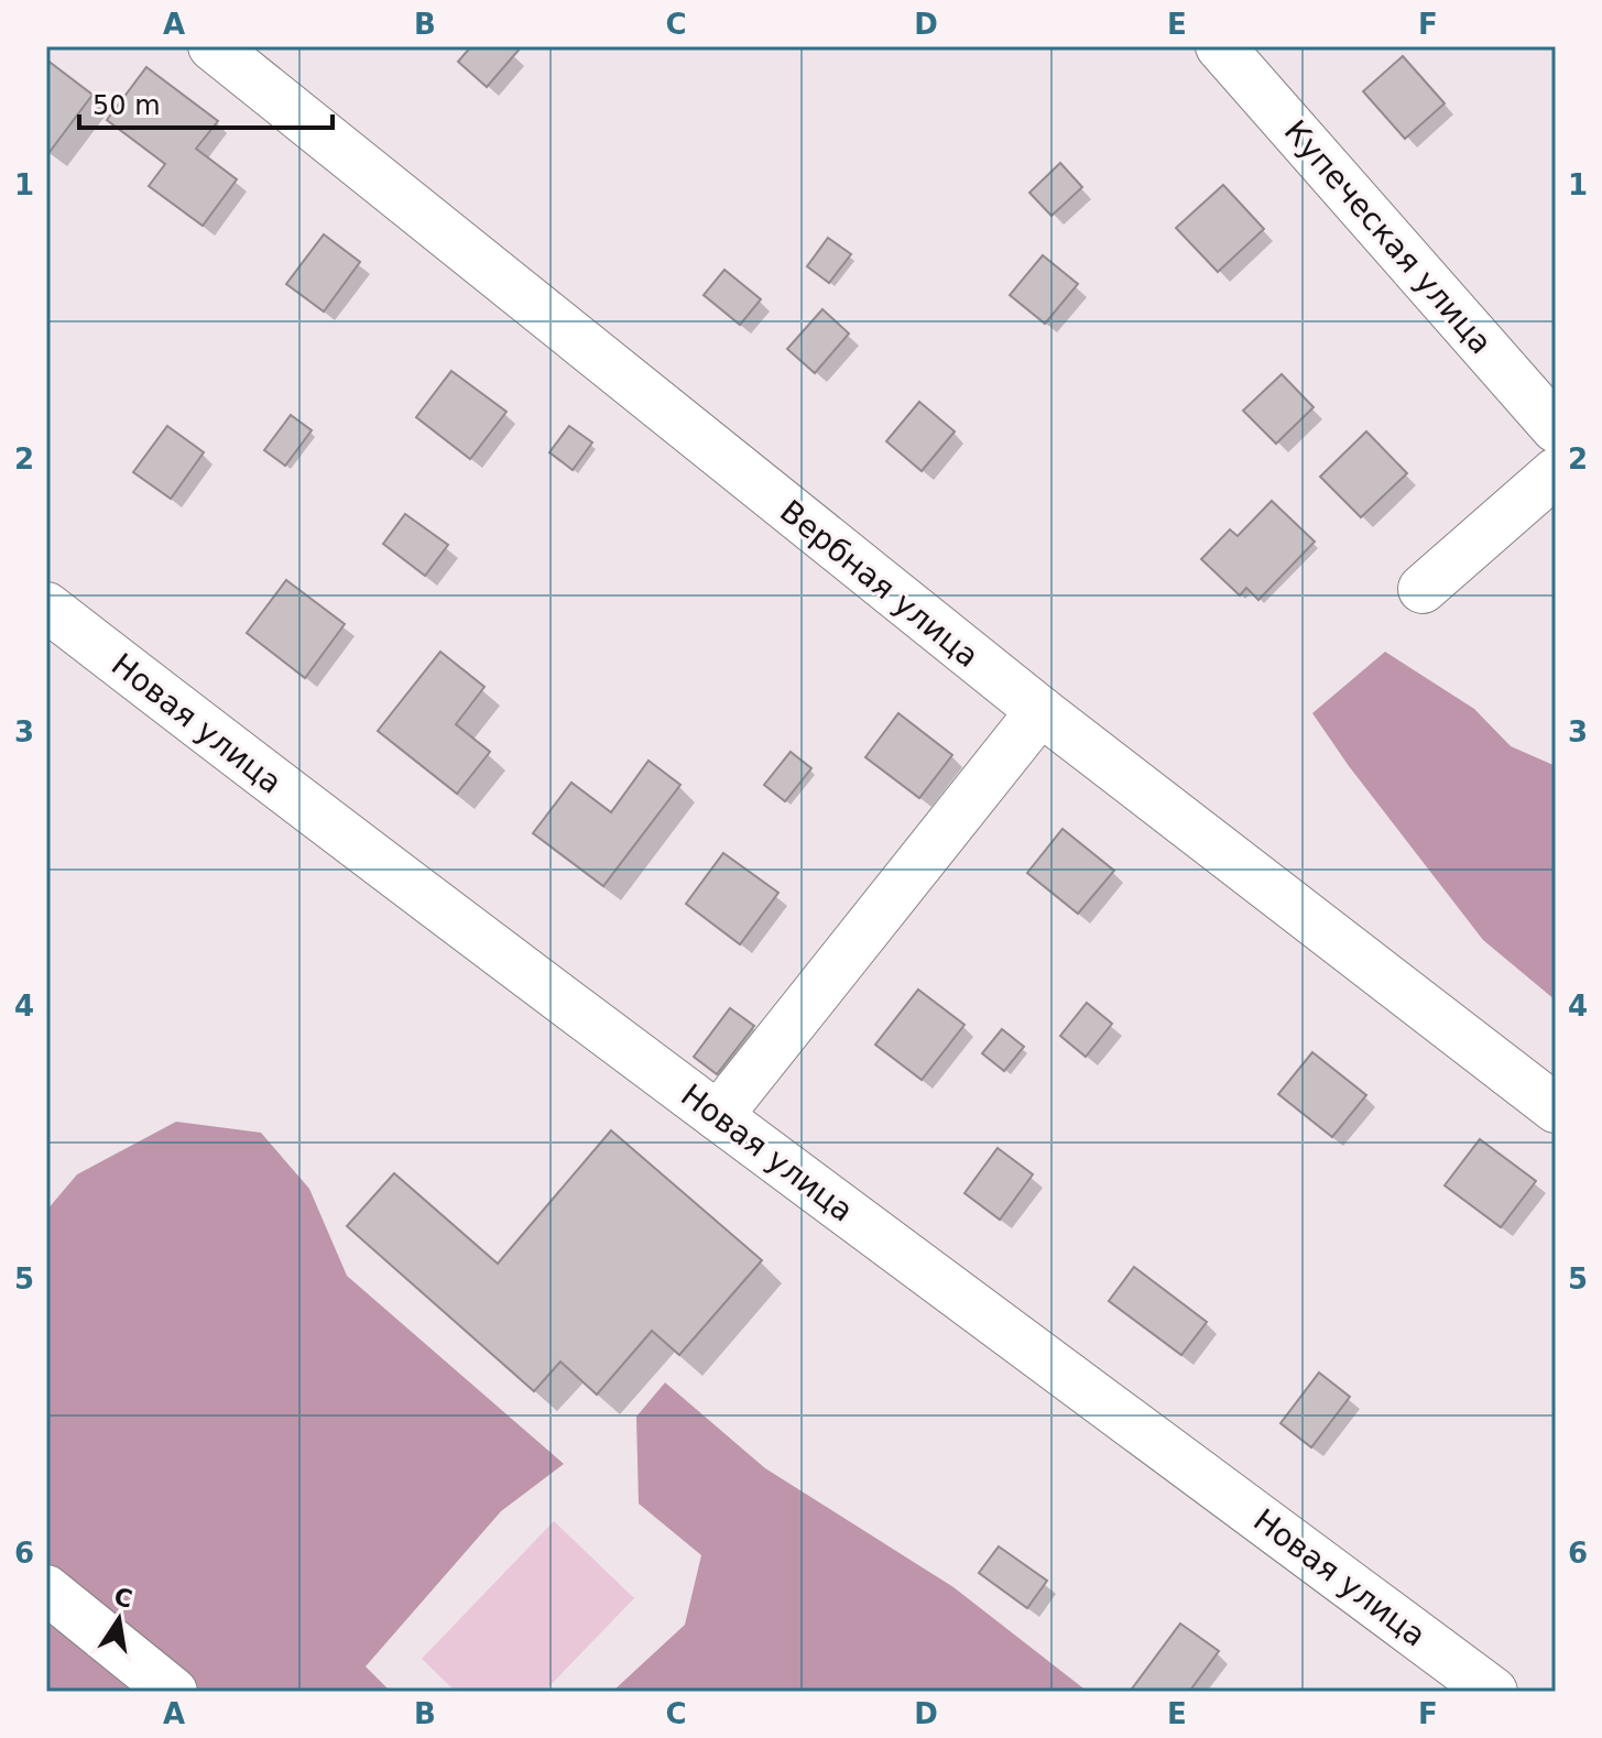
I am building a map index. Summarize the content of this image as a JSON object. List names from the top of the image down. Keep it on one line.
{"streets":{"street":["Купеческая улица","Вербная улица","Новая улица"]},"scale_bar":"50 m","north":"top","grid":{"columns":["A","B","C","D","E","F"],"rows":["1","2","3","4","5","6"]}}
